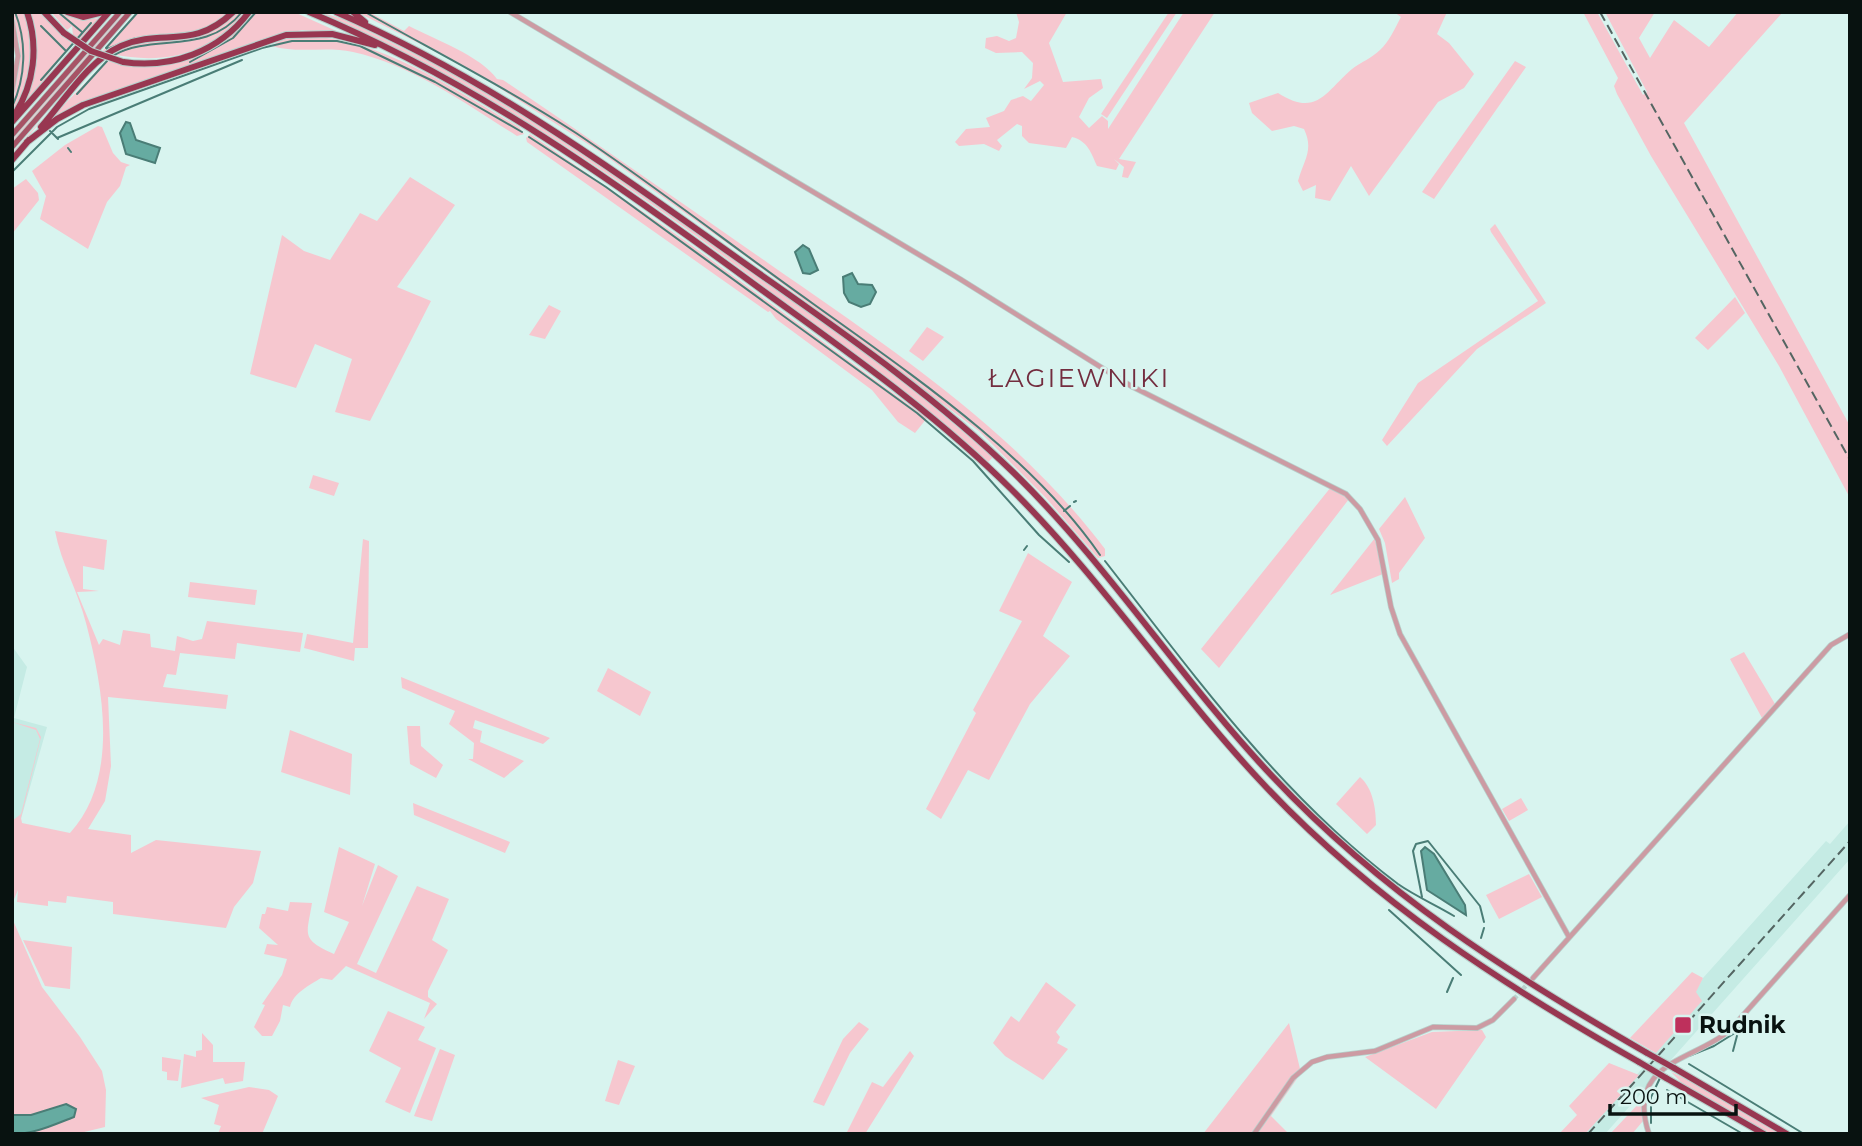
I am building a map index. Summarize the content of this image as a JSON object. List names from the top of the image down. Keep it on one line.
{"districts":["ŁAGIEWNIKI"],"places":{"transit":["Rudnik"]},"scale_bar":"200 m"}
